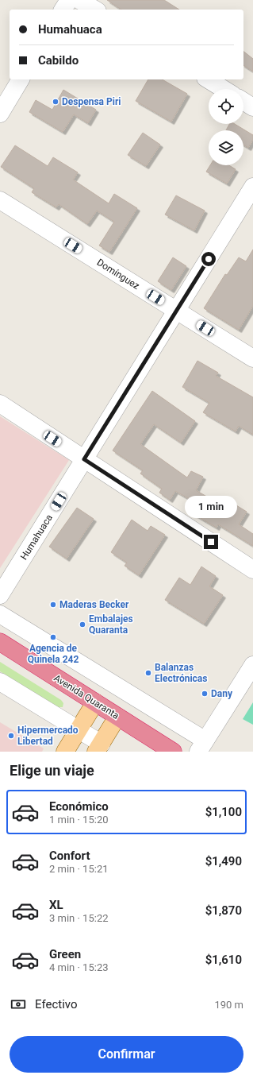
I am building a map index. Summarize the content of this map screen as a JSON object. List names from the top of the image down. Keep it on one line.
{"streets":{"highway":["Avenida Quaranta"],"street":["Domínguez","Humahuaca"]},"crossings":[["Domínguez","Humahuaca"]],"places":["Despensa Piri","Maderas Becker","Embalajes Quaranta","Agencia de Quinela 242","Balanzas Electrónicas","Dany","Hipermercado Libertad"],"page":{"banner":["Humahuaca","Cabildo"],"bubble":"1 min","heading":"Elige un viaje","list":[{"name":"Económico","note":"1 min · 15:20","value":"$1,100"},{"name":"Confort","note":"2 min · 15:21","value":"$1,490"},{"name":"XL","note":"3 min · 15:22","value":"$1,870"},{"name":"Green","note":"4 min · 15:23","value":"$1,610"}],"pay":["Efectivo","190 m"],"buttons":"Confirmar"}}
